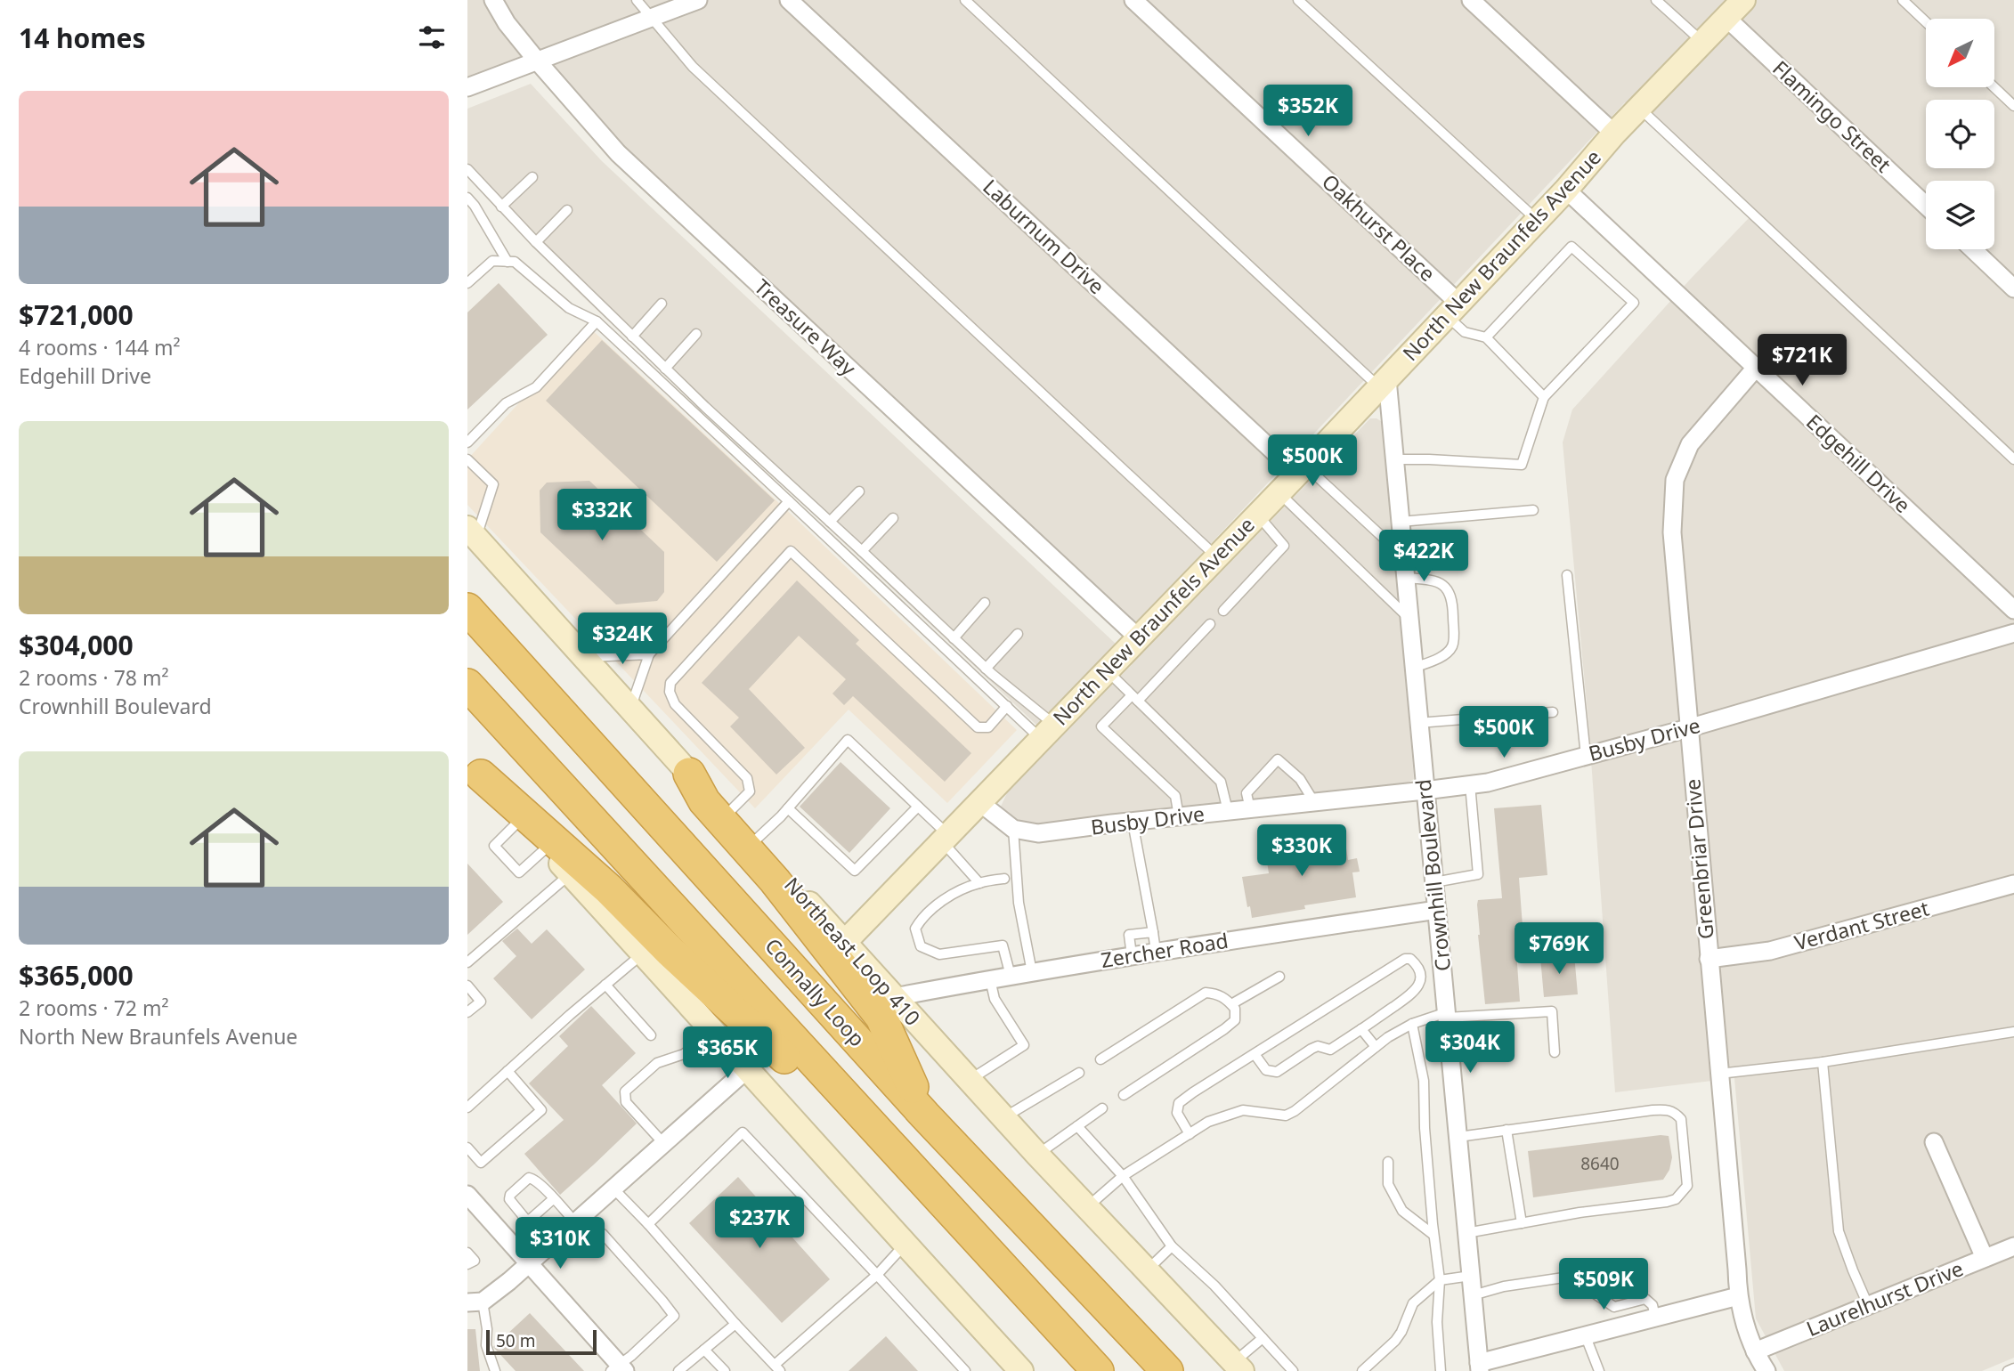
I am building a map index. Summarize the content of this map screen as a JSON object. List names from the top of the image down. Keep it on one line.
{"streets":{"highway":["Connally Loop"],"main road":["North New Braunfels Avenue","Northeast Loop 410"],"street":["Flamingo Street","Oakhurst Place","Laburnum Drive","Treasure Way","Edgehill Drive","Busby Drive","Greenbriar Drive","Crownhill Boulevard","Verdant Street","Zercher Road","Laurelhurst Drive"]},"crossings":[["Flamingo Street","North New Braunfels Avenue"],["Oakhurst Place","North New Braunfels Avenue"],["Laburnum Drive","North New Braunfels Avenue"],["North New Braunfels Avenue","Treasure Way"],["North New Braunfels Avenue","Edgehill Drive"],["North New Braunfels Avenue","Crownhill Boulevard"],["North New Braunfels Avenue","Northeast Loop 410"],["Edgehill Drive","Greenbriar Drive"],["Busby Drive","Greenbriar Drive"],["Busby Drive","Crownhill Boulevard"],["Greenbriar Drive","Verdant Street"],["Greenbriar Drive","Laurelhurst Drive"],["Crownhill Boulevard","Zercher Road"],["Zercher Road","Northeast Loop 410"]],"house_numbers":["8640"],"scale_bar":"50 m","north":"bottom left","page":{"heading":"14 homes","list":[{"name":"$721,000","note":"4 rooms · 144 m² · Edgehill Drive"},{"name":"$304,000","note":"2 rooms · 78 m² · Crownhill Boulevard"},{"name":"$365,000","note":"2 rooms · 72 m² · North New Braunfels Avenue"}],"price":["$352K","$721K","$500K","$332K","$422K","$324K","$500K","$330K","$769K","$304K","$365K","$237K","$310K","$509K"],"scale":"50 m"}}
